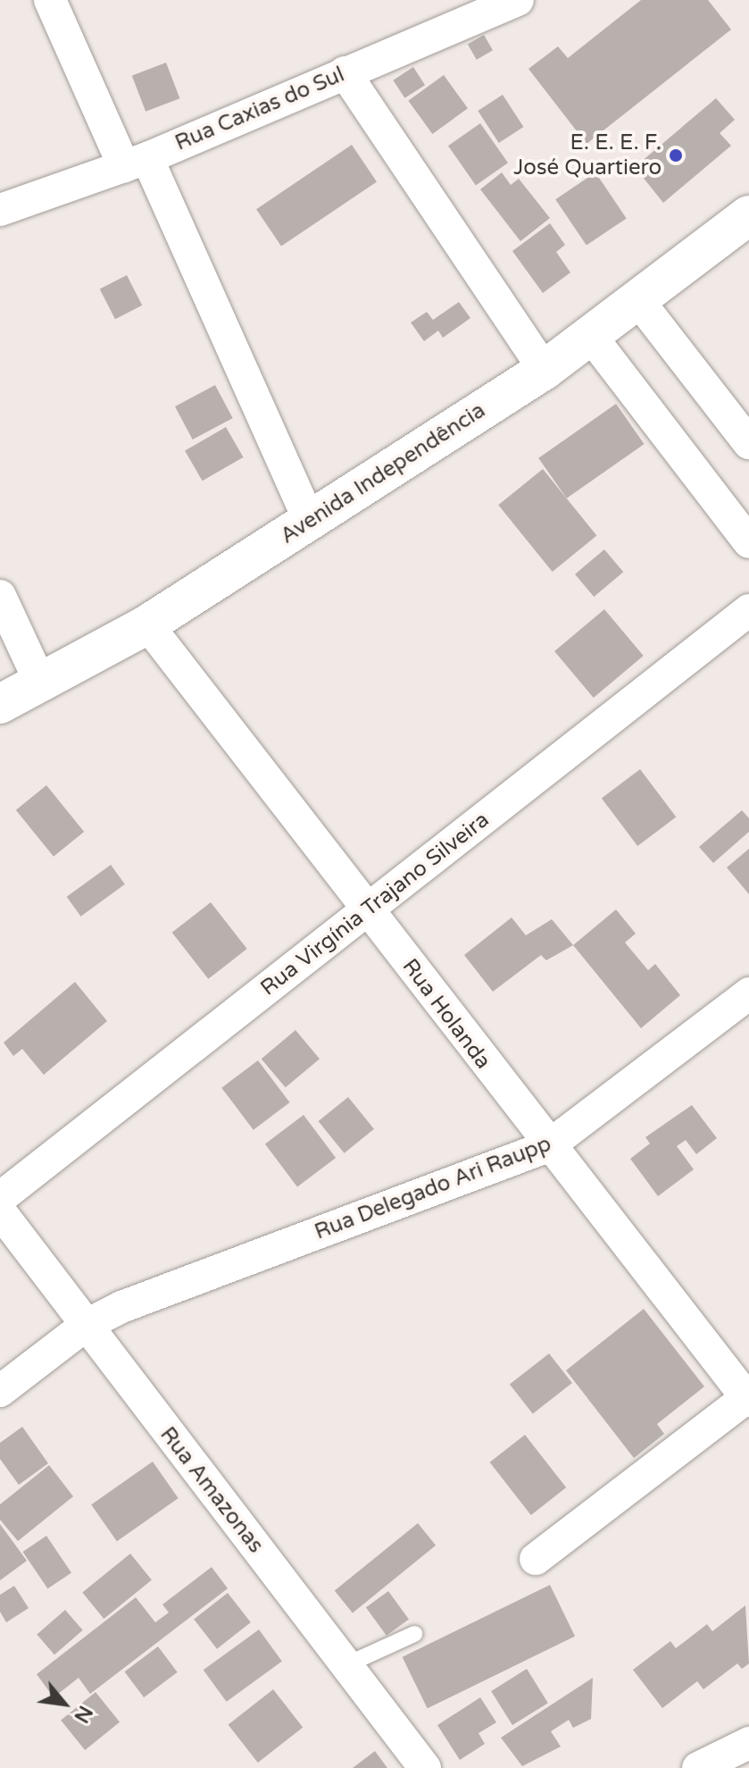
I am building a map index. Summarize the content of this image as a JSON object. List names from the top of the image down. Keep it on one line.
{"streets":{"street":["Rua Caxias do Sul","Avenida Independência","Rua Virgínia Trajano Silveira","Rua Holanda","Rua Delegado Ari Raupp","Rua Amazonas"]},"crossings":[["Avenida Independência","Rua Holanda"],["Rua Virgínia Trajano Silveira","Rua Holanda"],["Rua Holanda","Rua Delegado Ari Raupp"],["Rua Delegado Ari Raupp","Rua Amazonas"]],"places":["E. E. E. F. José Quartiero"],"north":"bottom right"}
